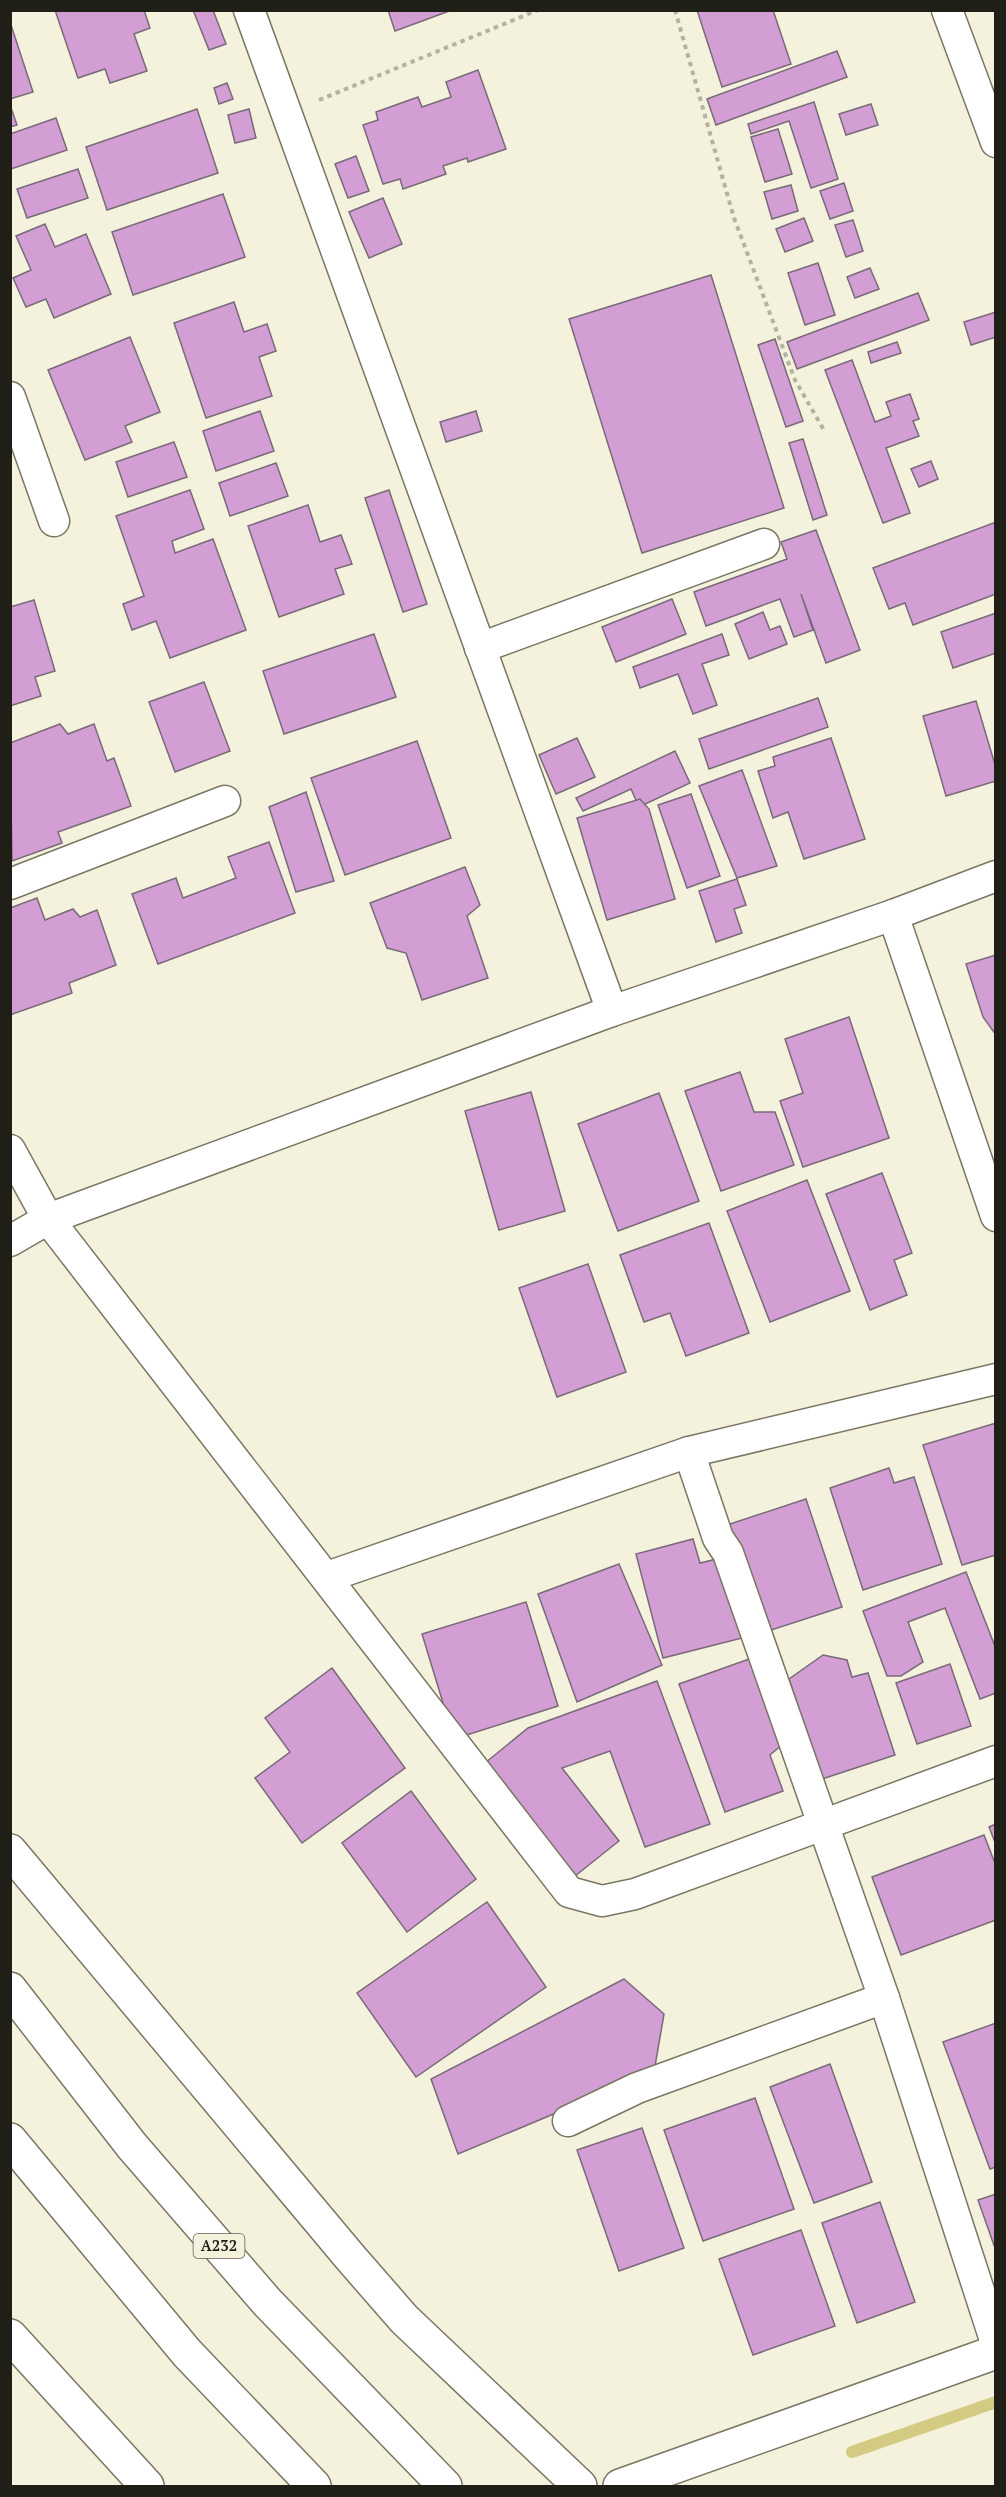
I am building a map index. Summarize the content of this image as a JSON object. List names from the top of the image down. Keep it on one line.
{"streets":{"main road":["A232"]}}
